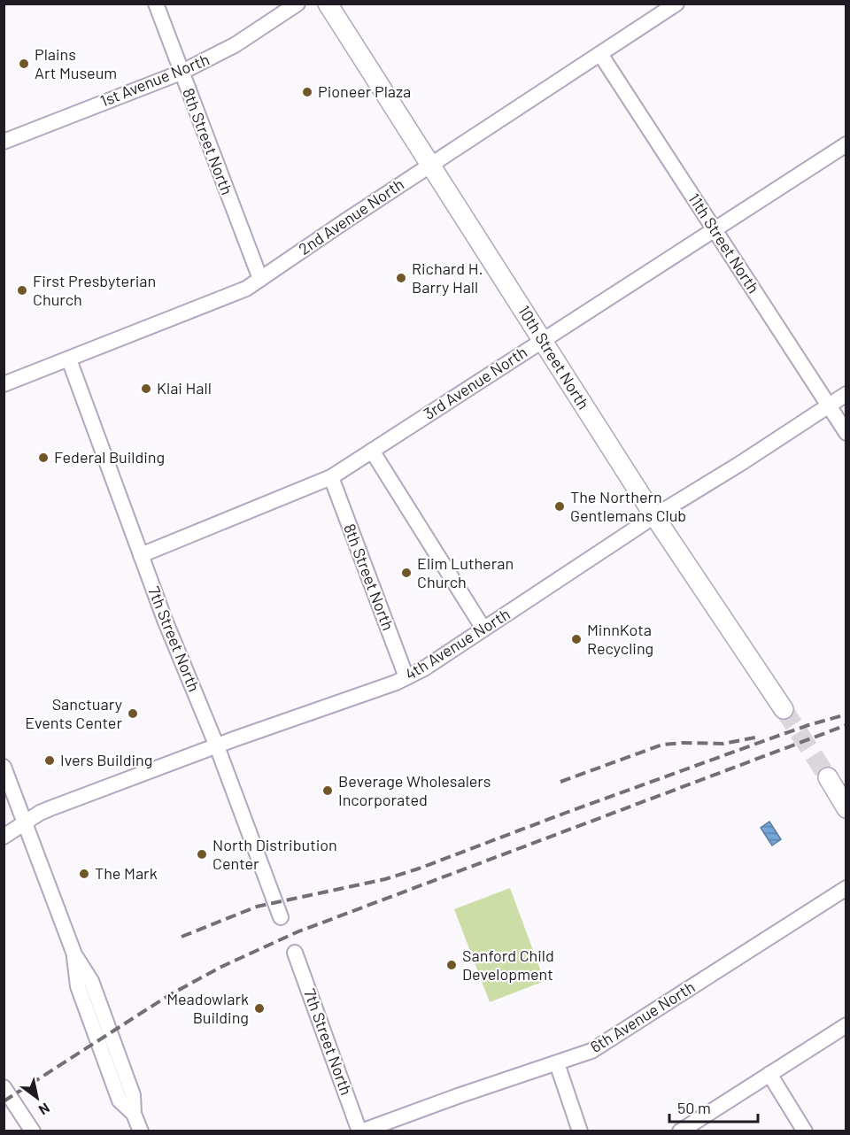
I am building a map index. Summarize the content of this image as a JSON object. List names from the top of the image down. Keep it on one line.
{"streets":{"main road":["10th Street North"],"street":["1st Avenue North","8th Street North","2nd Avenue North","11th Street North","3rd Avenue North","7th Street North","4th Avenue North","6th Avenue North"]},"crossings":[["1st Avenue North","8th Street North"],["8th Street North","2nd Avenue North"],["8th Street North","3rd Avenue North"],["8th Street North","4th Avenue North"],["2nd Avenue North","11th Street North"],["2nd Avenue North","10th Street North"],["2nd Avenue North","7th Street North"],["11th Street North","3rd Avenue North"],["11th Street North","4th Avenue North"],["10th Street North","3rd Avenue North"],["10th Street North","4th Avenue North"],["3rd Avenue North","7th Street North"],["7th Street North","4th Avenue North"],["7th Street North","6th Avenue North"]],"places":["Plains Art Museum","Pioneer Plaza","Richard H. Barry Hall","First Presbyterian Church","Klai Hall","Federal Building","The Northern Gentlemans Club","Elim Lutheran Church","MinnKota Recycling","Sanctuary Events Center","Ivers Building","Beverage Wholesalers Incorporated","North Distribution Center","The Mark","Sanford Child Development","Meadowlark Building"],"scale_bar":"50 m","north":"bottom right"}
